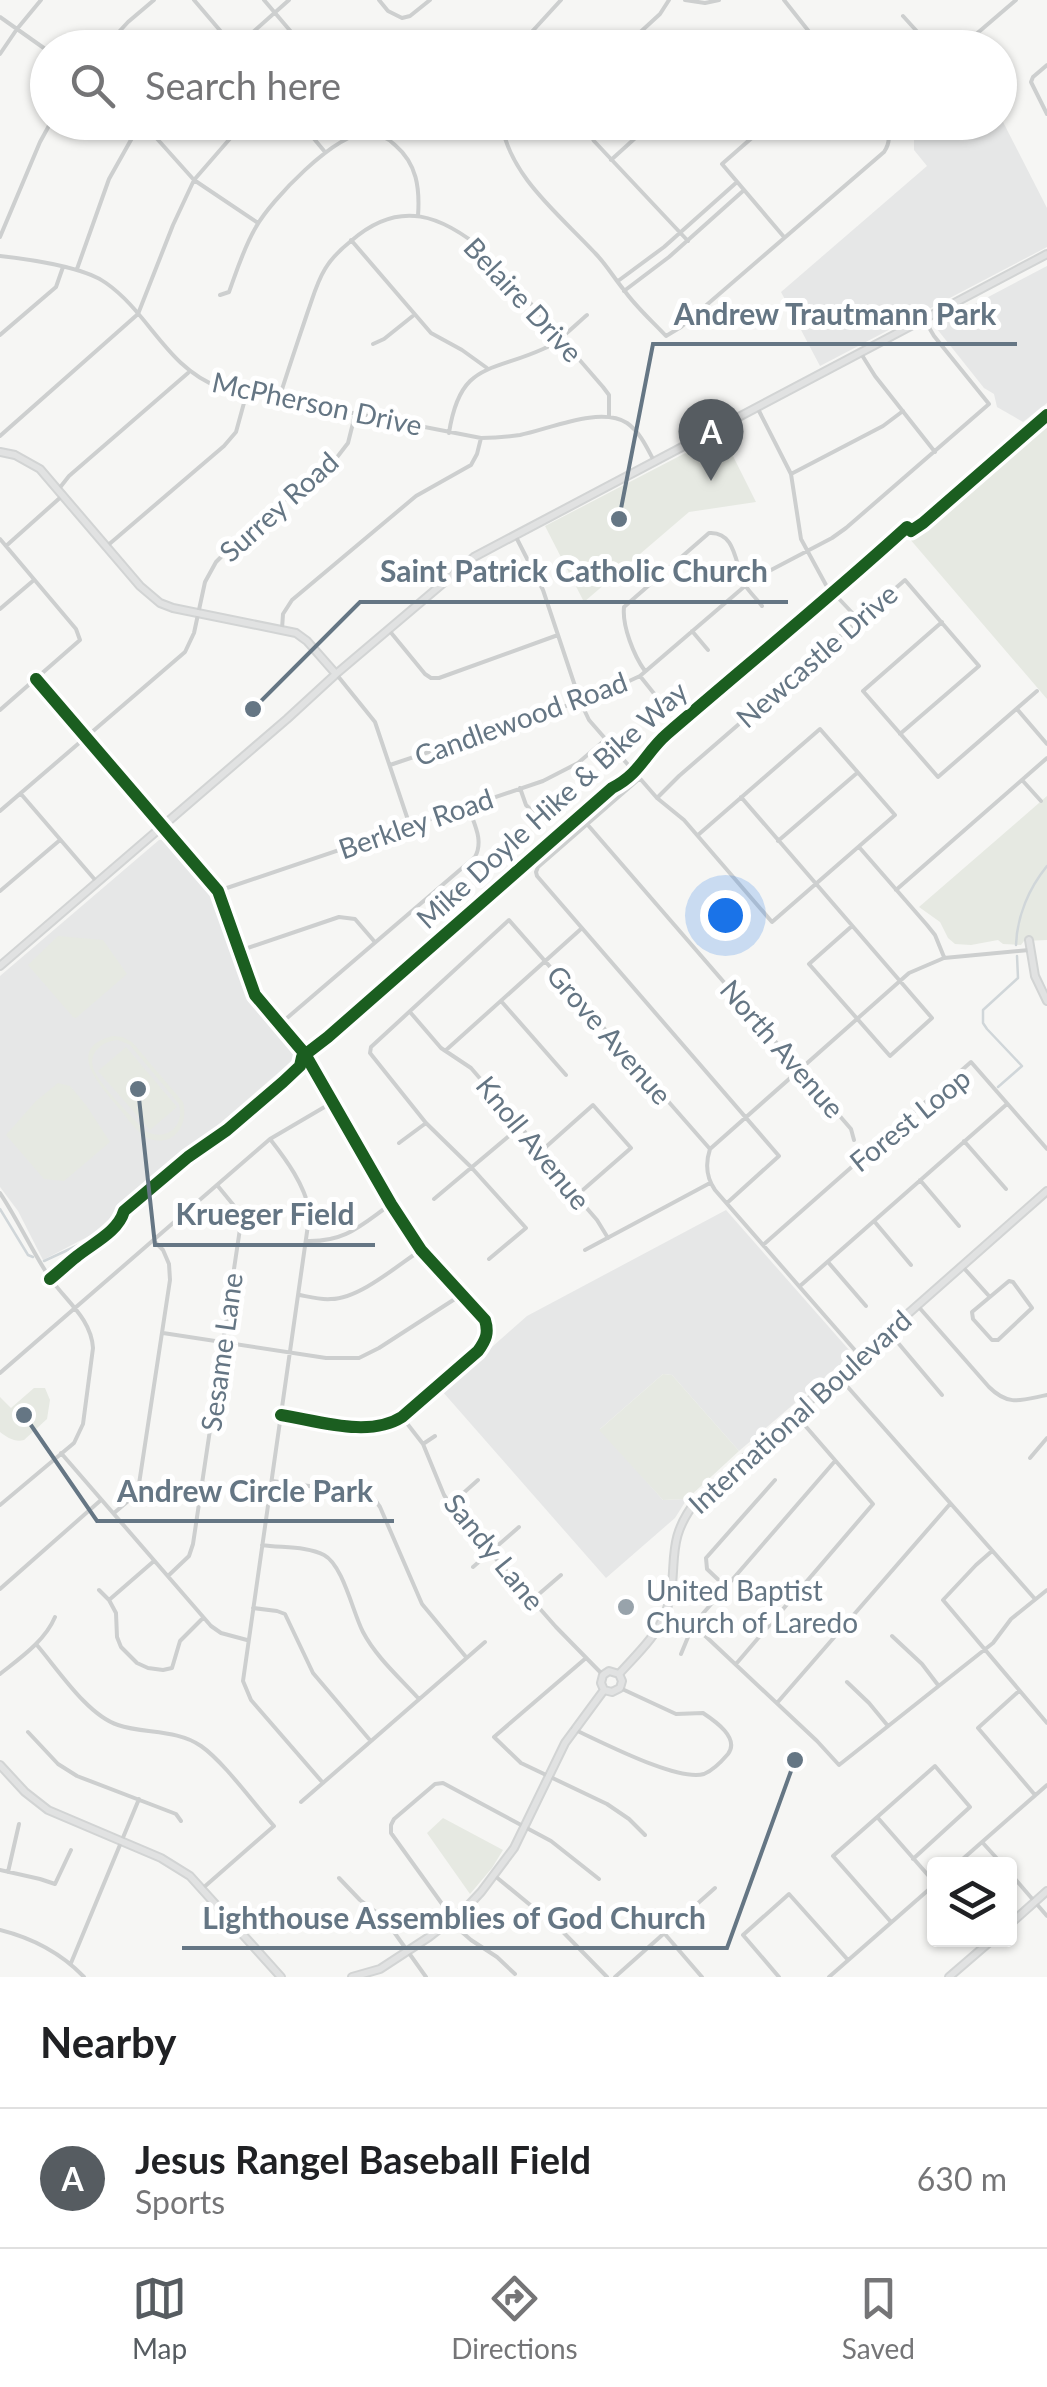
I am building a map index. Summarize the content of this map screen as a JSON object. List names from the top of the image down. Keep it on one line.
{"streets":{"main road":["International Boulevard"],"street":["Belaire Drive","McPherson Drive","Surrey Road","Newcastle Drive","Candlewood Road","Berkley Road","Grove Avenue","North Avenue","Forest Loop","Knoll Avenue","Sesame Lane","Sandy Lane"],"cycle path":["Mike Doyle Hike & Bike Way"]},"crossings":[["Belaire Drive","McPherson Drive"],["McPherson Drive","Surrey Road"],["Grove Avenue","Knoll Avenue"],["International Boulevard","Sandy Lane"]],"places":["Andrew Trautmann Park","Saint Patrick Catholic Church","Krueger Field","Andrew Circle Park","United Baptist Church of Laredo","Lighthouse Assemblies of God Church"],"page":{"search":"Search here","pins":"A","heading":"Nearby","list":[{"mark":"A","name":"Jesus Rangel Baseball Field","note":"Sports","value":"630 m"}],"nav":["Map","Directions","Saved"]}}
